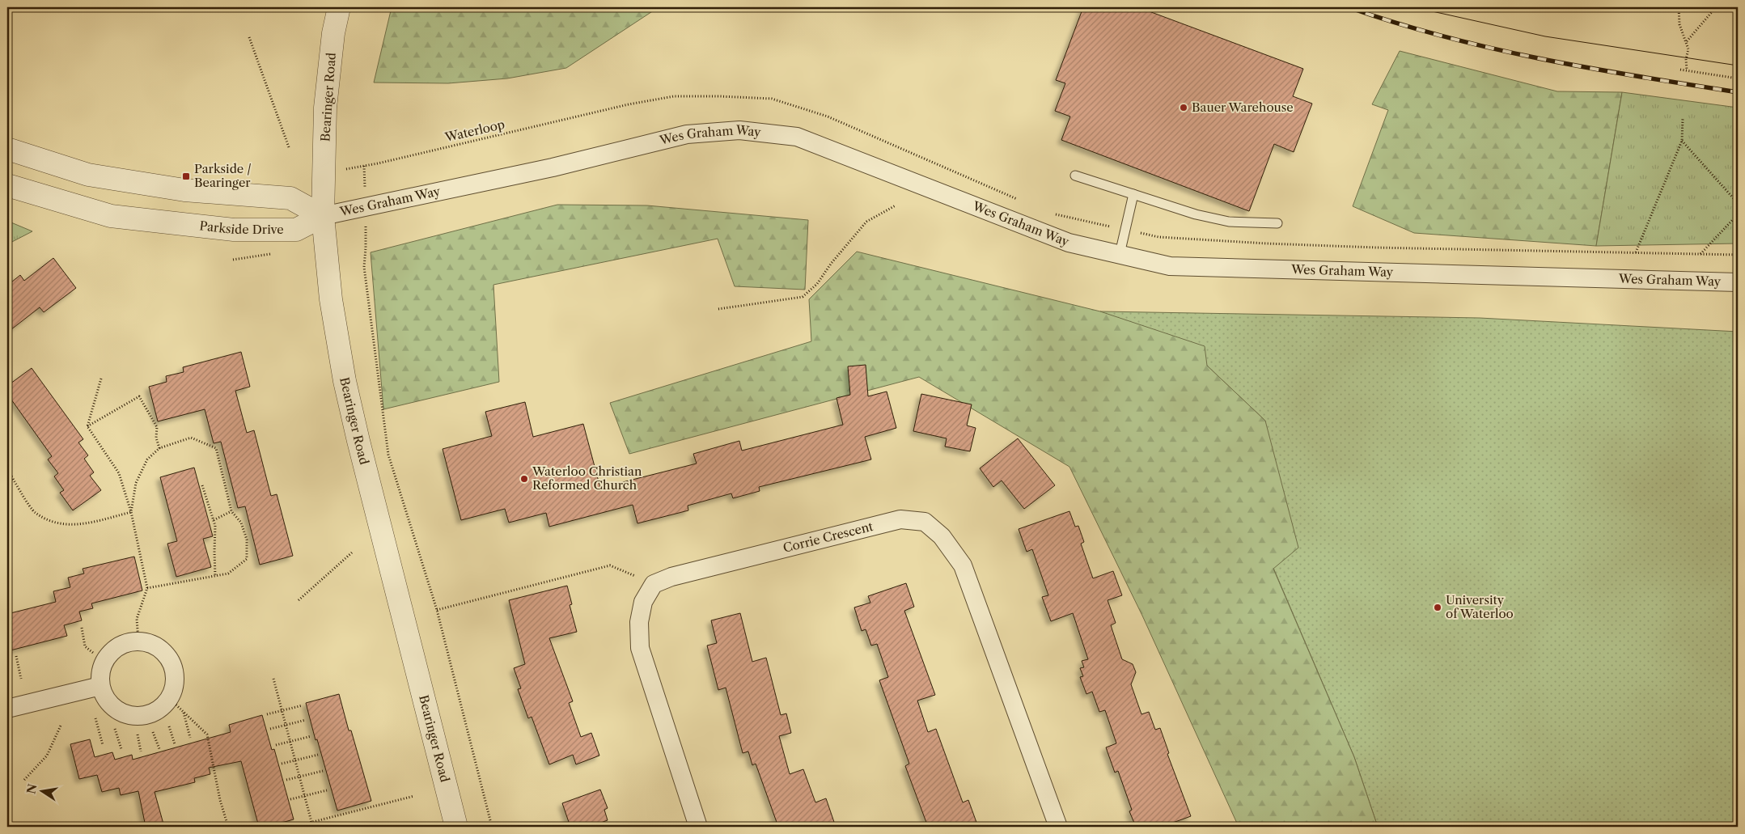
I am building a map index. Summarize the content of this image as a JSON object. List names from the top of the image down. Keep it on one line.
{"streets":{"street":["Bearinger Road","Wes Graham Way","Parkside Drive","Corrie Crescent"],"path":["Waterloop"]},"crossings":[["Bearinger Road","Wes Graham Way"],["Bearinger Road","Parkside Drive"],["Wes Graham Way","Parkside Drive"]],"places":{"other":["Bauer Warehouse","Waterloo Christian Reformed Church","University of Waterloo"],"transit":["Parkside / Bearinger"]},"north":"left"}
